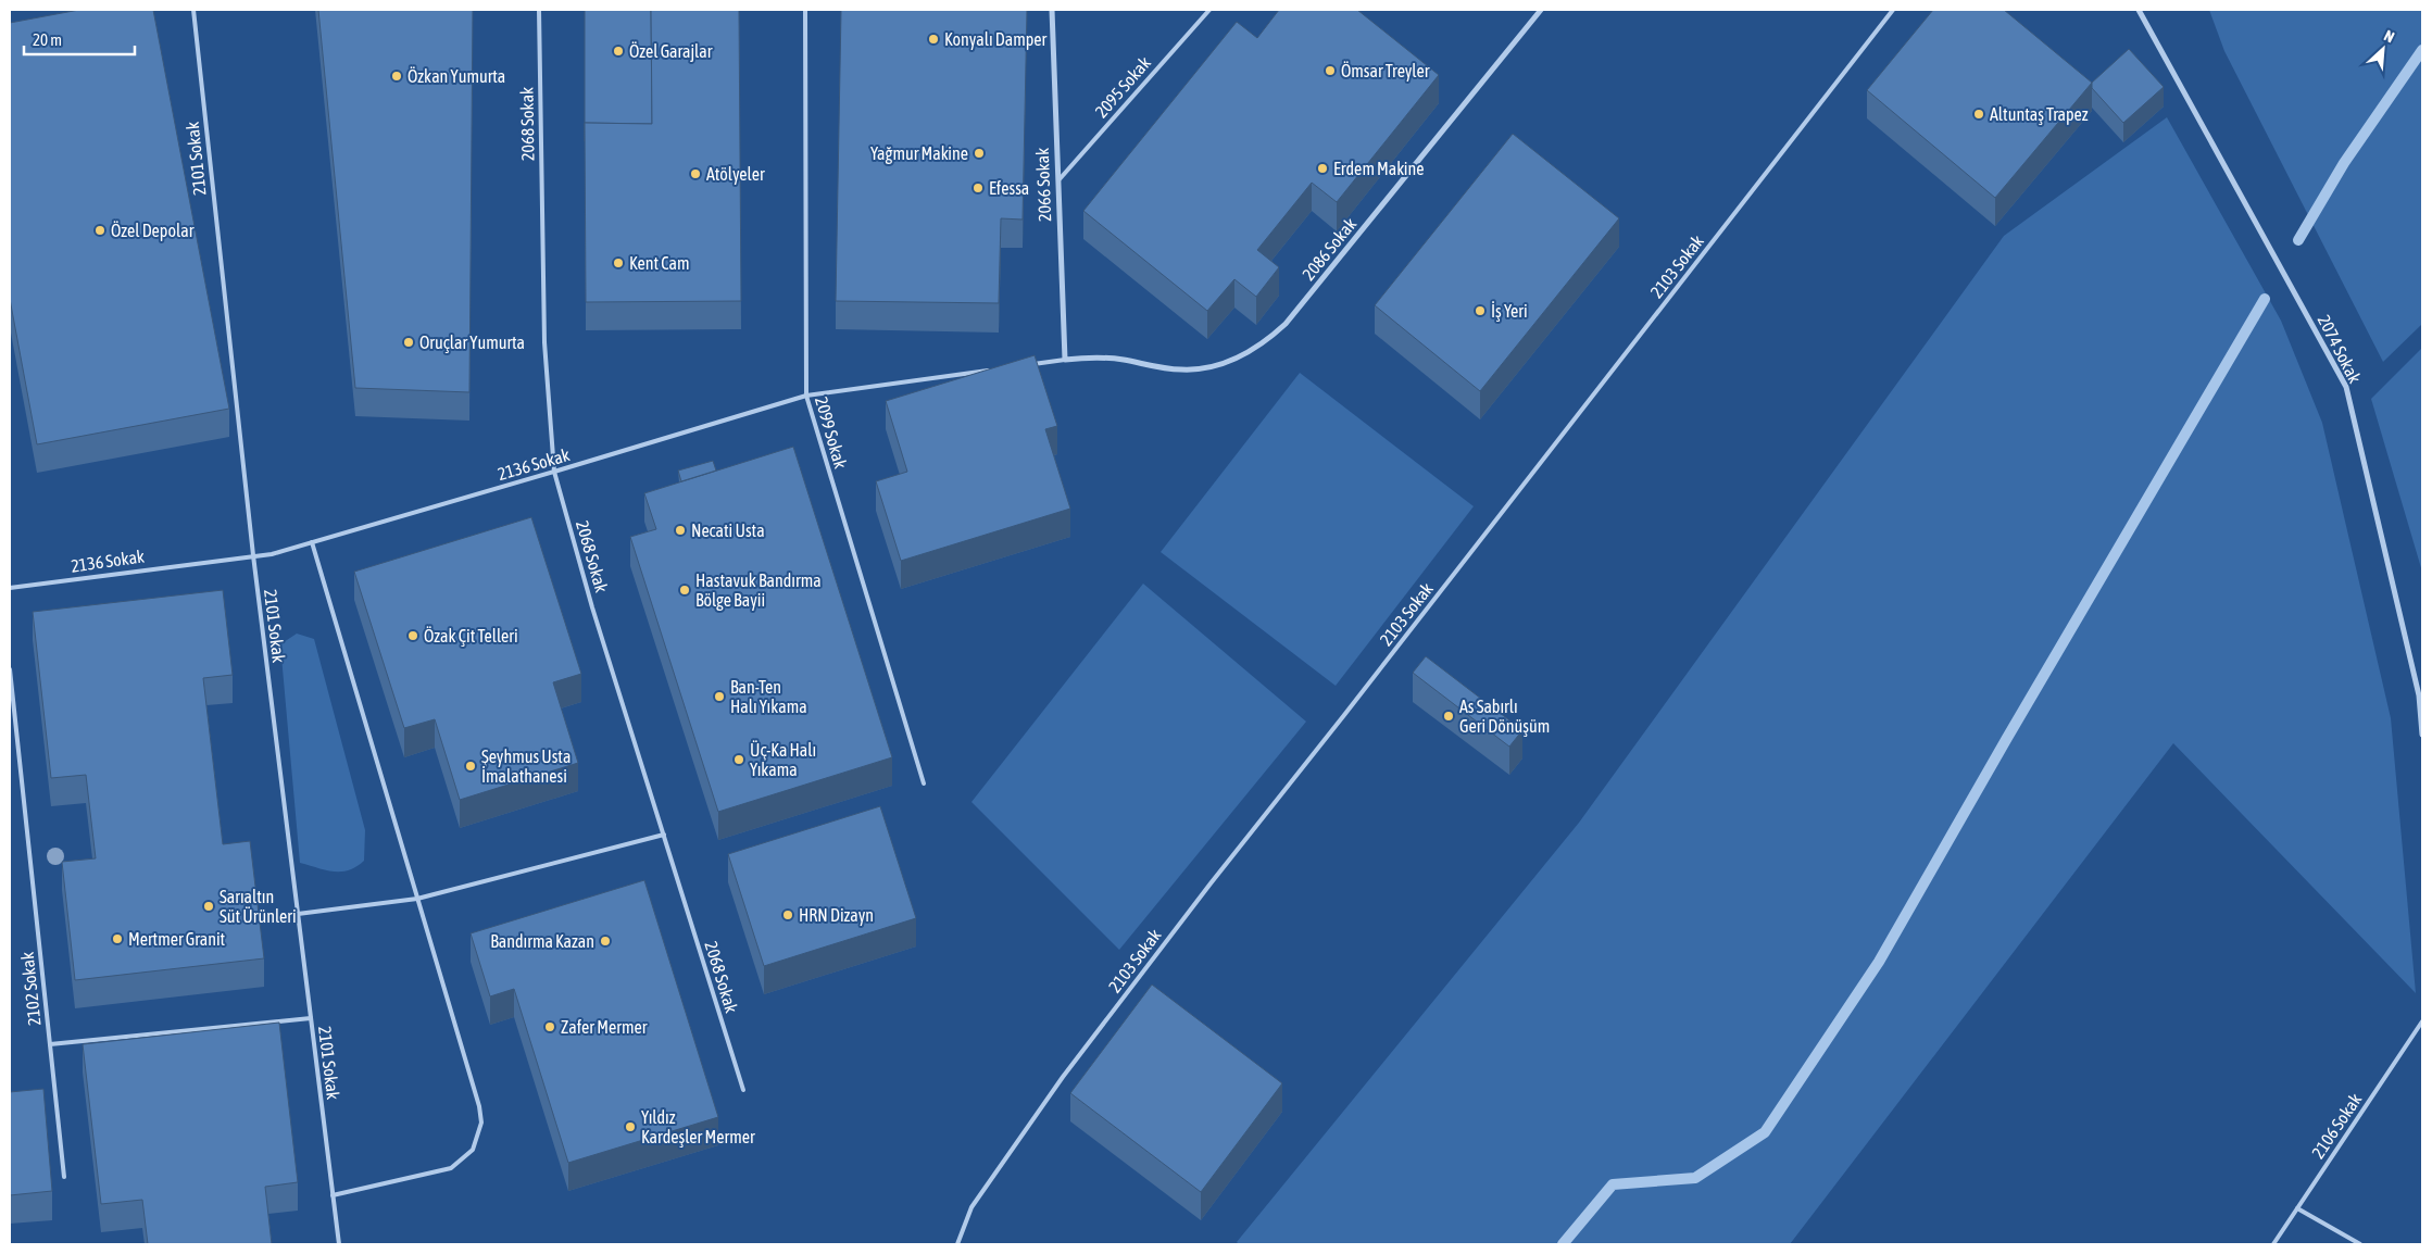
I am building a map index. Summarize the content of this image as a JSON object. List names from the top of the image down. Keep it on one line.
{"streets":{"street":["2066 Sokak","2086 Sokak","2074 Sokak"],"lane":["2095 Sokak","2068 Sokak","2101 Sokak","2103 Sokak","2099 Sokak","2136 Sokak","2102 Sokak","2106 Sokak"]},"crossings":[["2095 Sokak","2066 Sokak"],["2068 Sokak","2136 Sokak"],["2101 Sokak","2136 Sokak"],["2066 Sokak","2086 Sokak"],["2099 Sokak","2136 Sokak"]],"places":["Konyalı Damper","Özel Garajlar","Ömsar Treyler","Özkan Yumurta","Altuntaş Trapez","Yağmur Makine","Erdem Makine","Atölyeler","Efessa","Özel Depolar","Kent Cam","İş Yeri","Oruçlar Yumurta","Necati Usta","Hastavuk Bandırma Bölge Bayii","Özak Çit Telleri","Ban-Ten Halı Yıkama","As Sabırlı Geri Dönüşüm","Üç-Ka Halı Yıkama","Şeyhmus Usta İmalathanesi","Sarıaltın Süt Ürünleri","HRN Dizayn","Mertmer Granit","Bandırma Kazan","Zafer Mermer","Yıldız Kardeşler Mermer"],"scale_bar":"20 m","north":"top right"}
